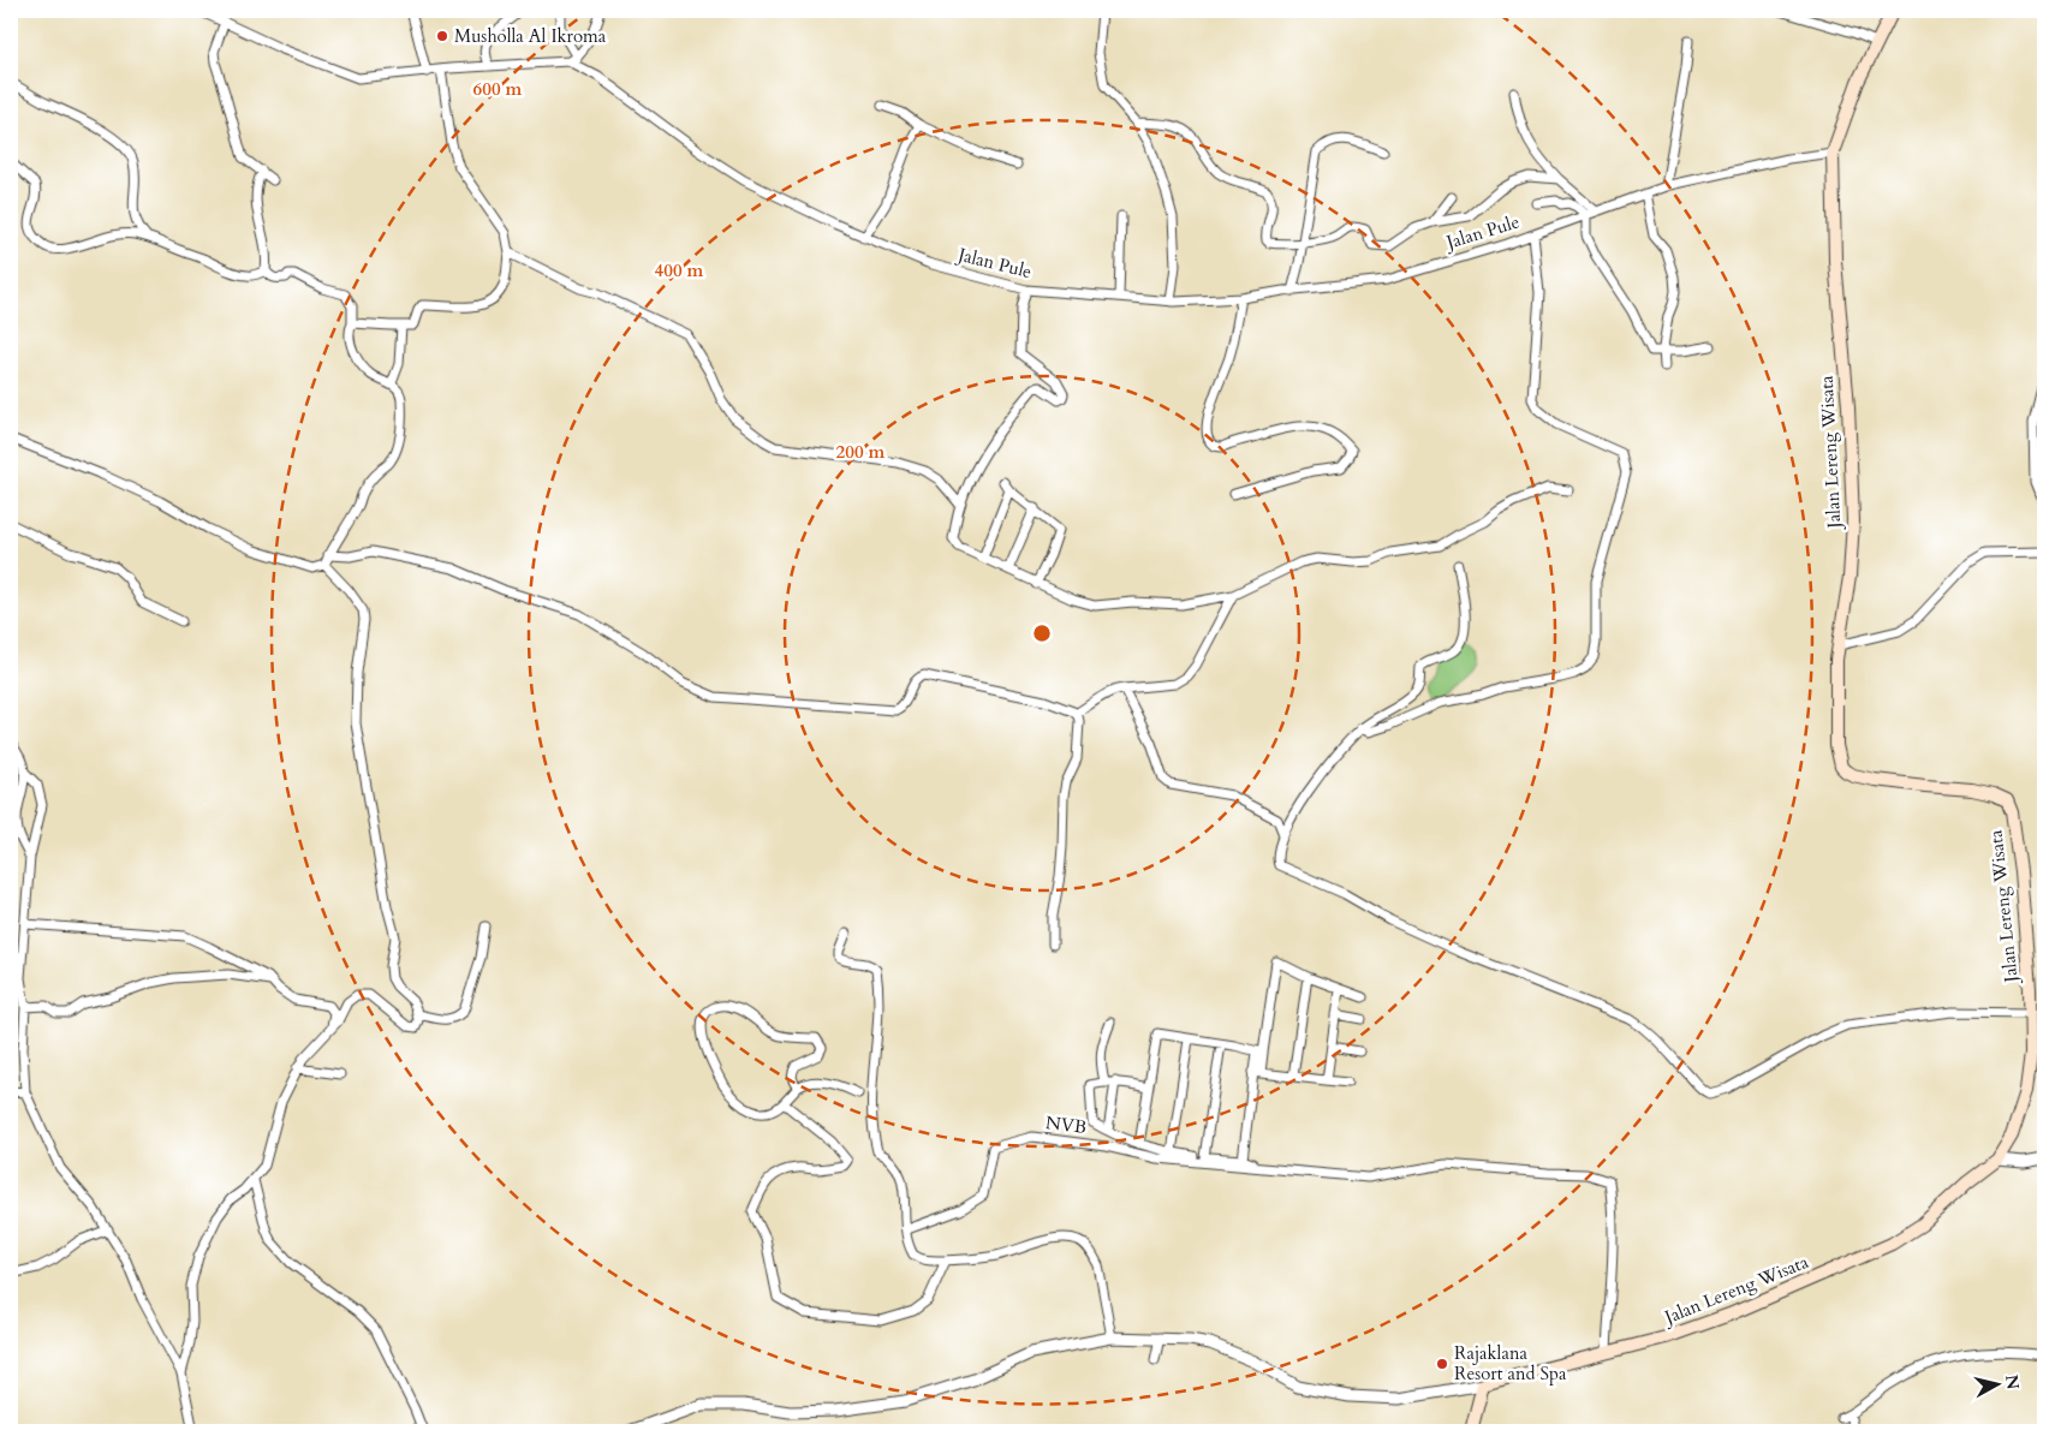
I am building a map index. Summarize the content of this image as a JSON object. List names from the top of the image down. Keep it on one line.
{"streets":{"main road":["Jalan Lereng Wisata"],"street":["Jalan Pule","NVB"]},"crossings":[["Jalan Pule","Jalan Lereng Wisata"]],"places":["Musholla Al Ikroma","Rajaklana Resort and Spa"],"north":"right","rings":["600 m","400 m","200 m"]}
